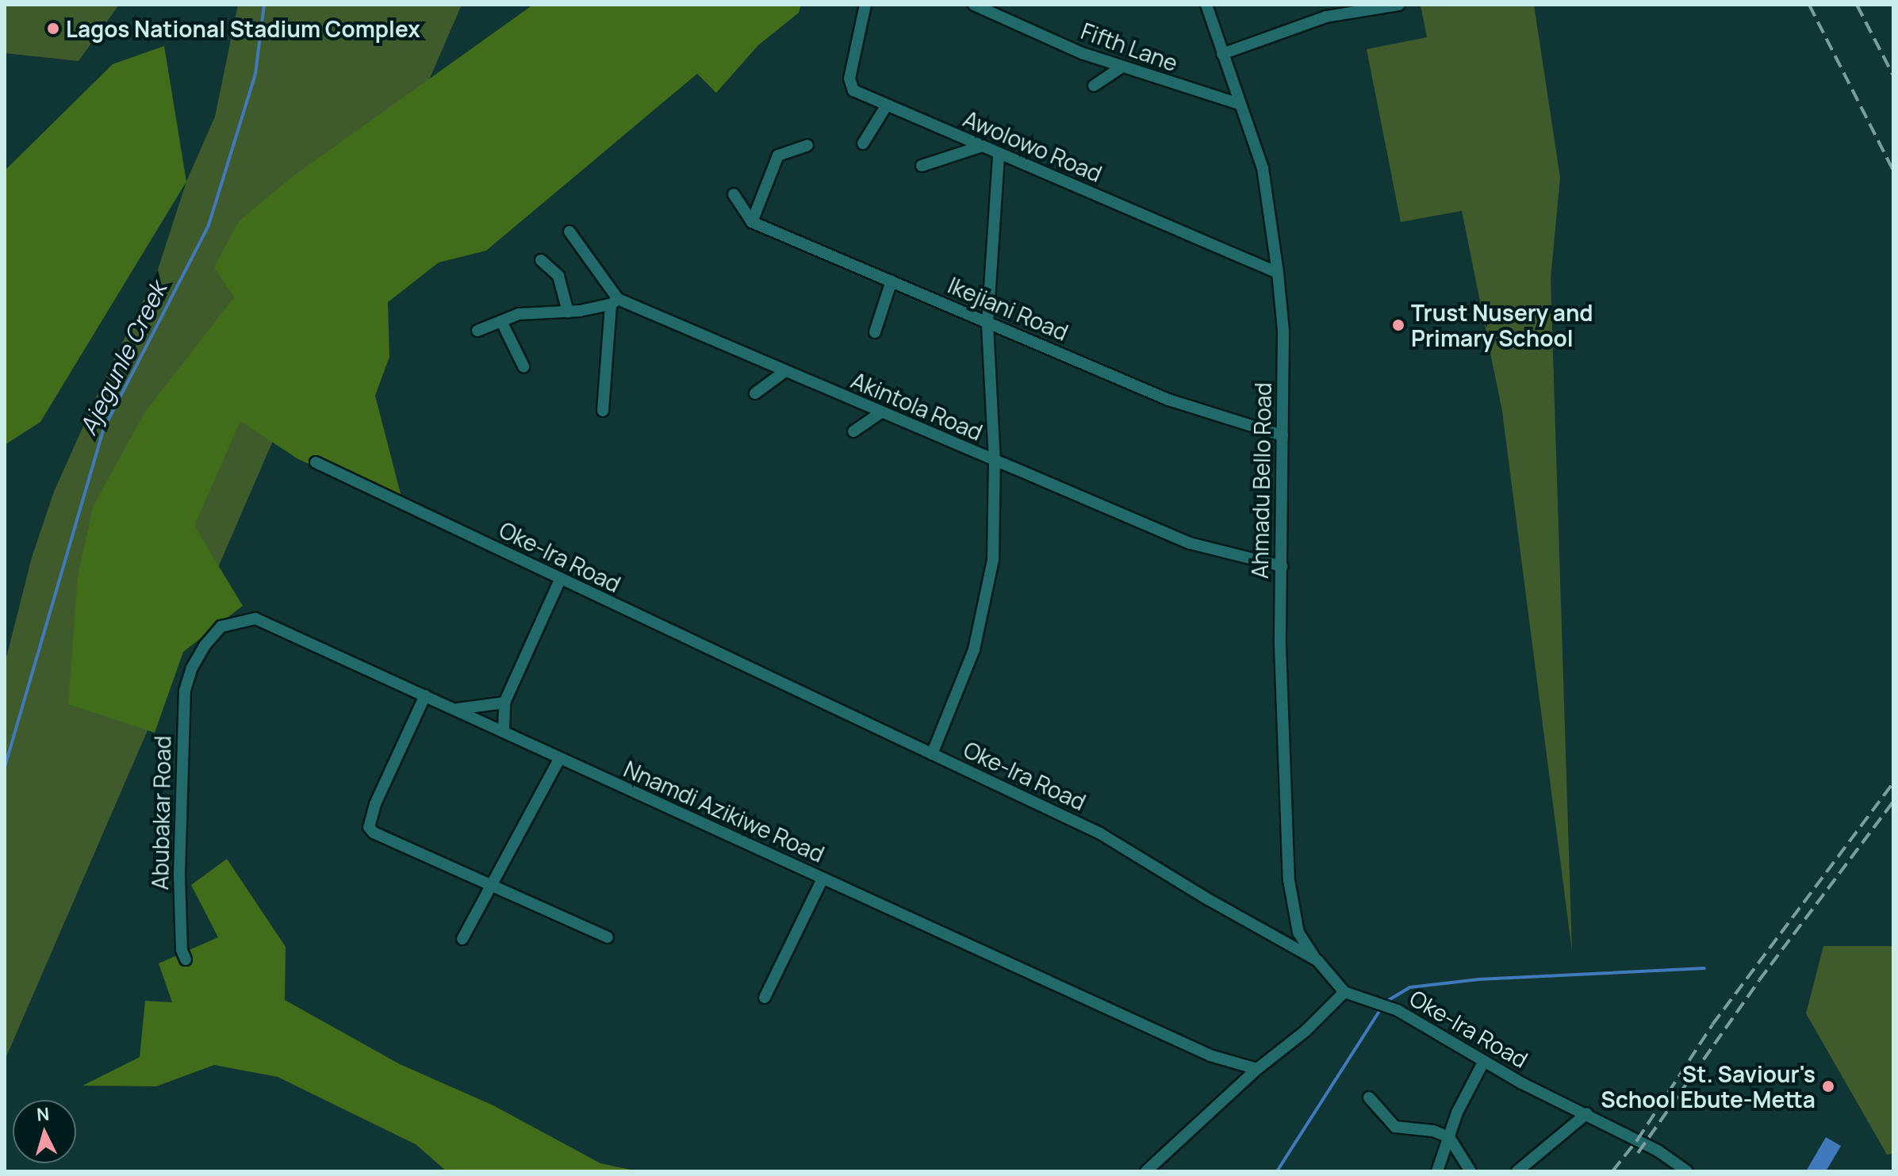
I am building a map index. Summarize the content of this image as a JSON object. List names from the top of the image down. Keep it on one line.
{"streets":{"street":["Fifth Lane","Awolowo Road","Ikejiani Road","Akintola Road","Ahmadu Bello Road","Oke-Ira Road","Nnamdi Azikiwe Road","Abubakar Road"]},"crossings":[["Fifth Lane","Ahmadu Bello Road"],["Awolowo Road","Ahmadu Bello Road"],["Ikejiani Road","Ahmadu Bello Road"],["Akintola Road","Ahmadu Bello Road"],["Ahmadu Bello Road","Oke-Ira Road"],["Nnamdi Azikiwe Road","Abubakar Road"]],"water":["Ajegunle Creek"],"places":["Lagos National Stadium Complex","Trust Nusery and Primary School","St. Saviour's School Ebute-Metta"],"north":"top"}
